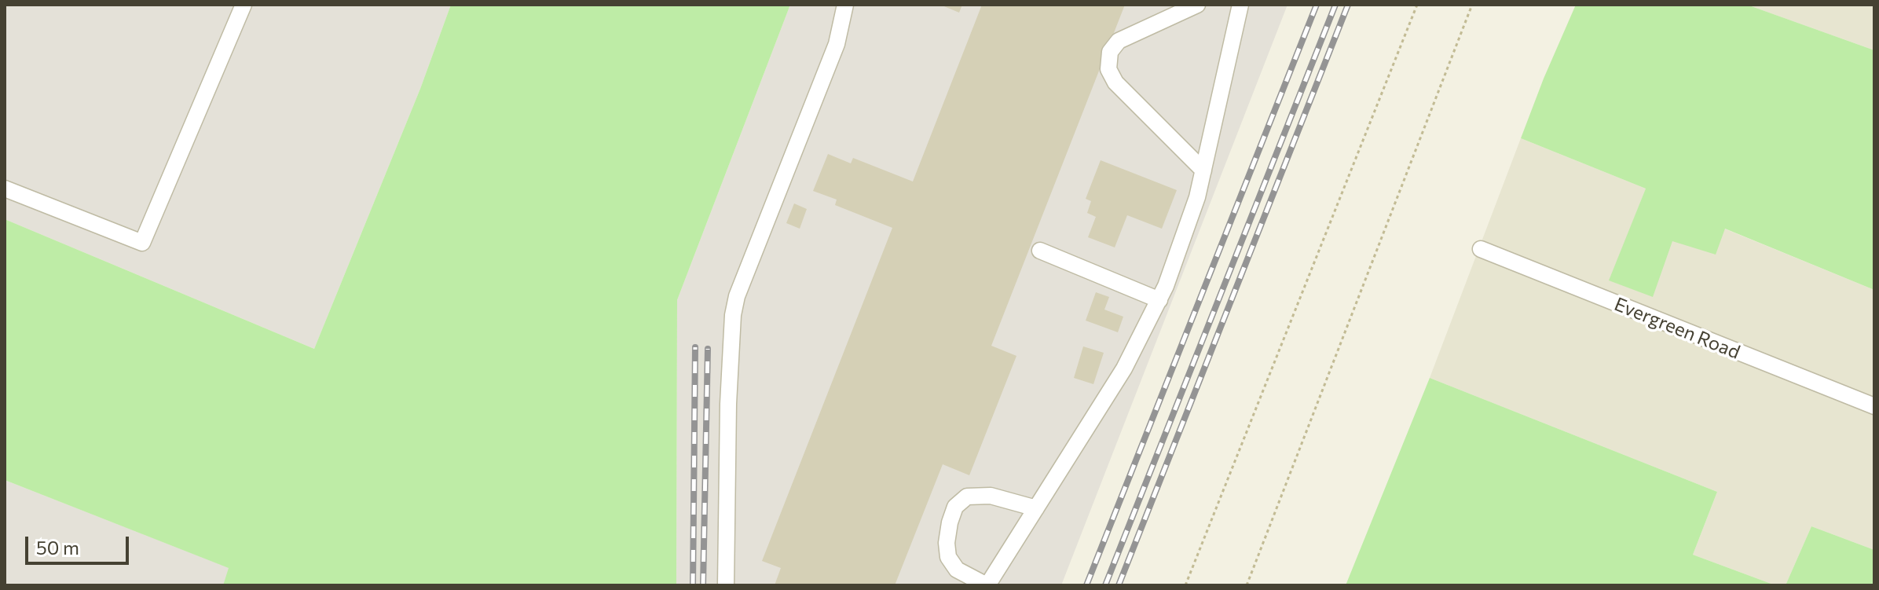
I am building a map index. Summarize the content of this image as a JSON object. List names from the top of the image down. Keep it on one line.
{"streets":{"street":["Evergreen Road"]},"scale_bar":"50 m"}
